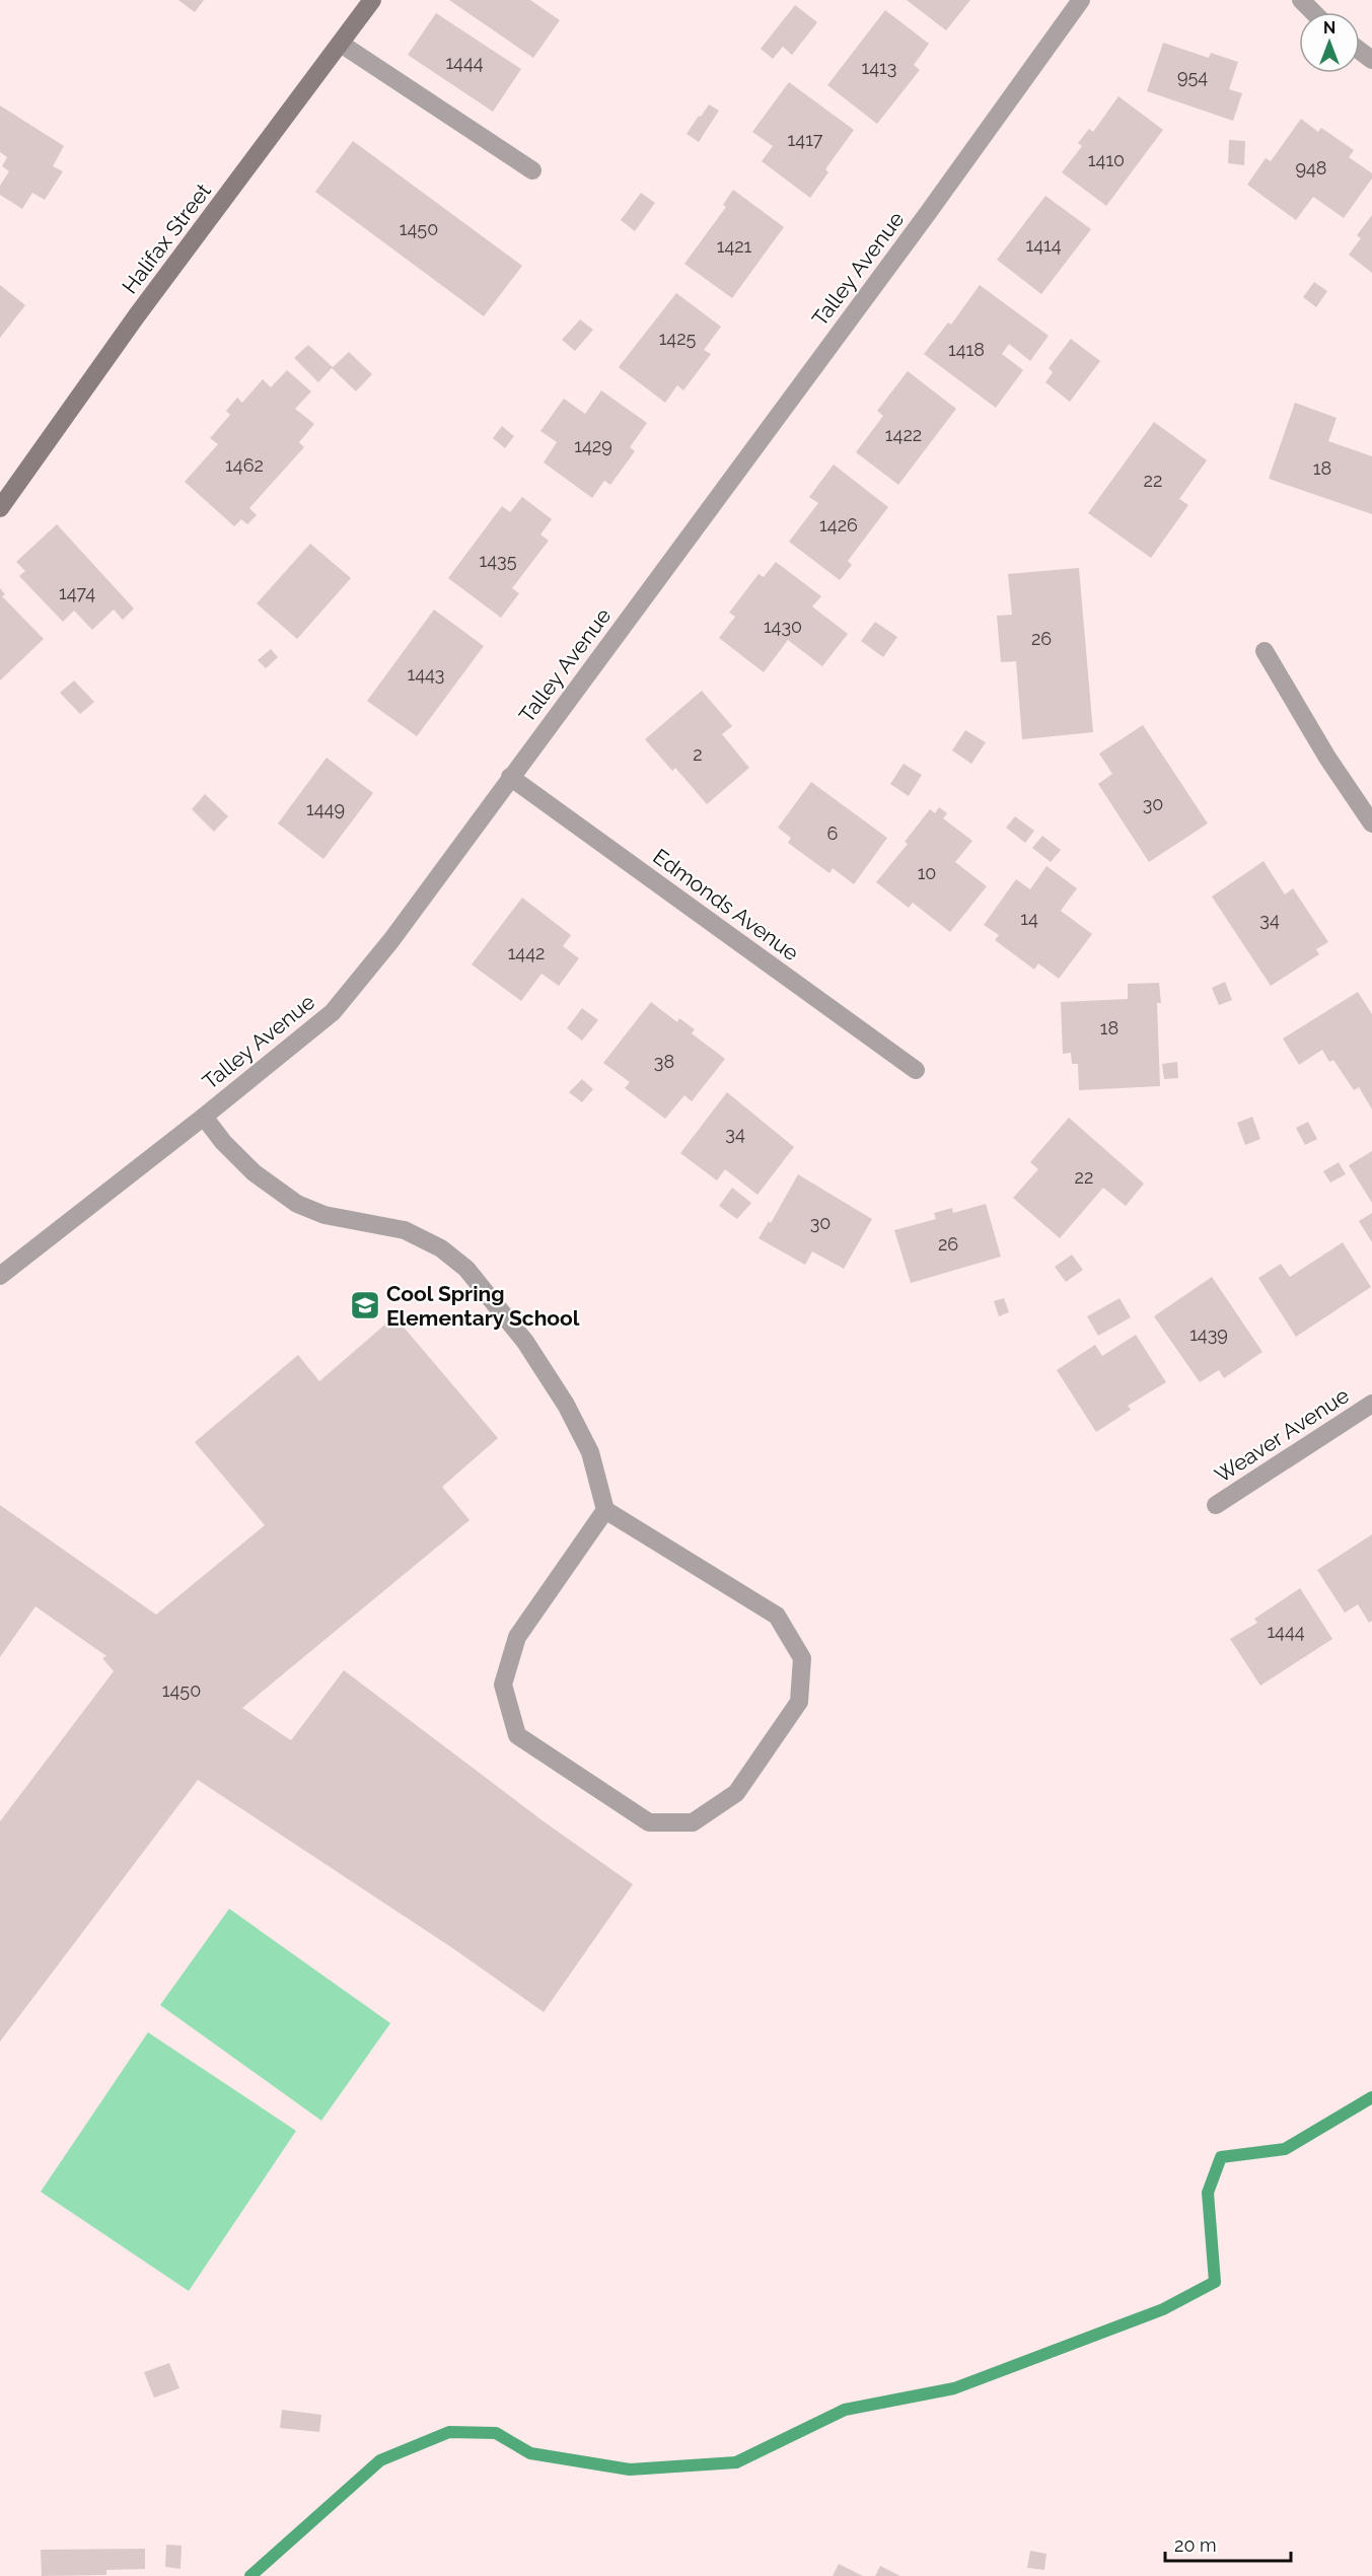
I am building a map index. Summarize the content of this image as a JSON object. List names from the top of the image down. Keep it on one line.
{"streets":{"main road":["Halifax Street"],"street":["Talley Avenue","Edmonds Avenue","Weaver Avenue"]},"crossings":[["Talley Avenue","Edmonds Avenue"]],"places":{"school or university":["Cool Spring Elementary School"]},"house_numbers":["1444","1413","954","1417","1410","948","1450","1414","1421","1425","1418","1422","1429","1462","18","22","1426","1435","1474","1430","26","1443","2","30","1449","6","10","14","34","1442","18","38","34","22","30","26","1439","1444","1450"],"scale_bar":"20 m","north":"top"}
